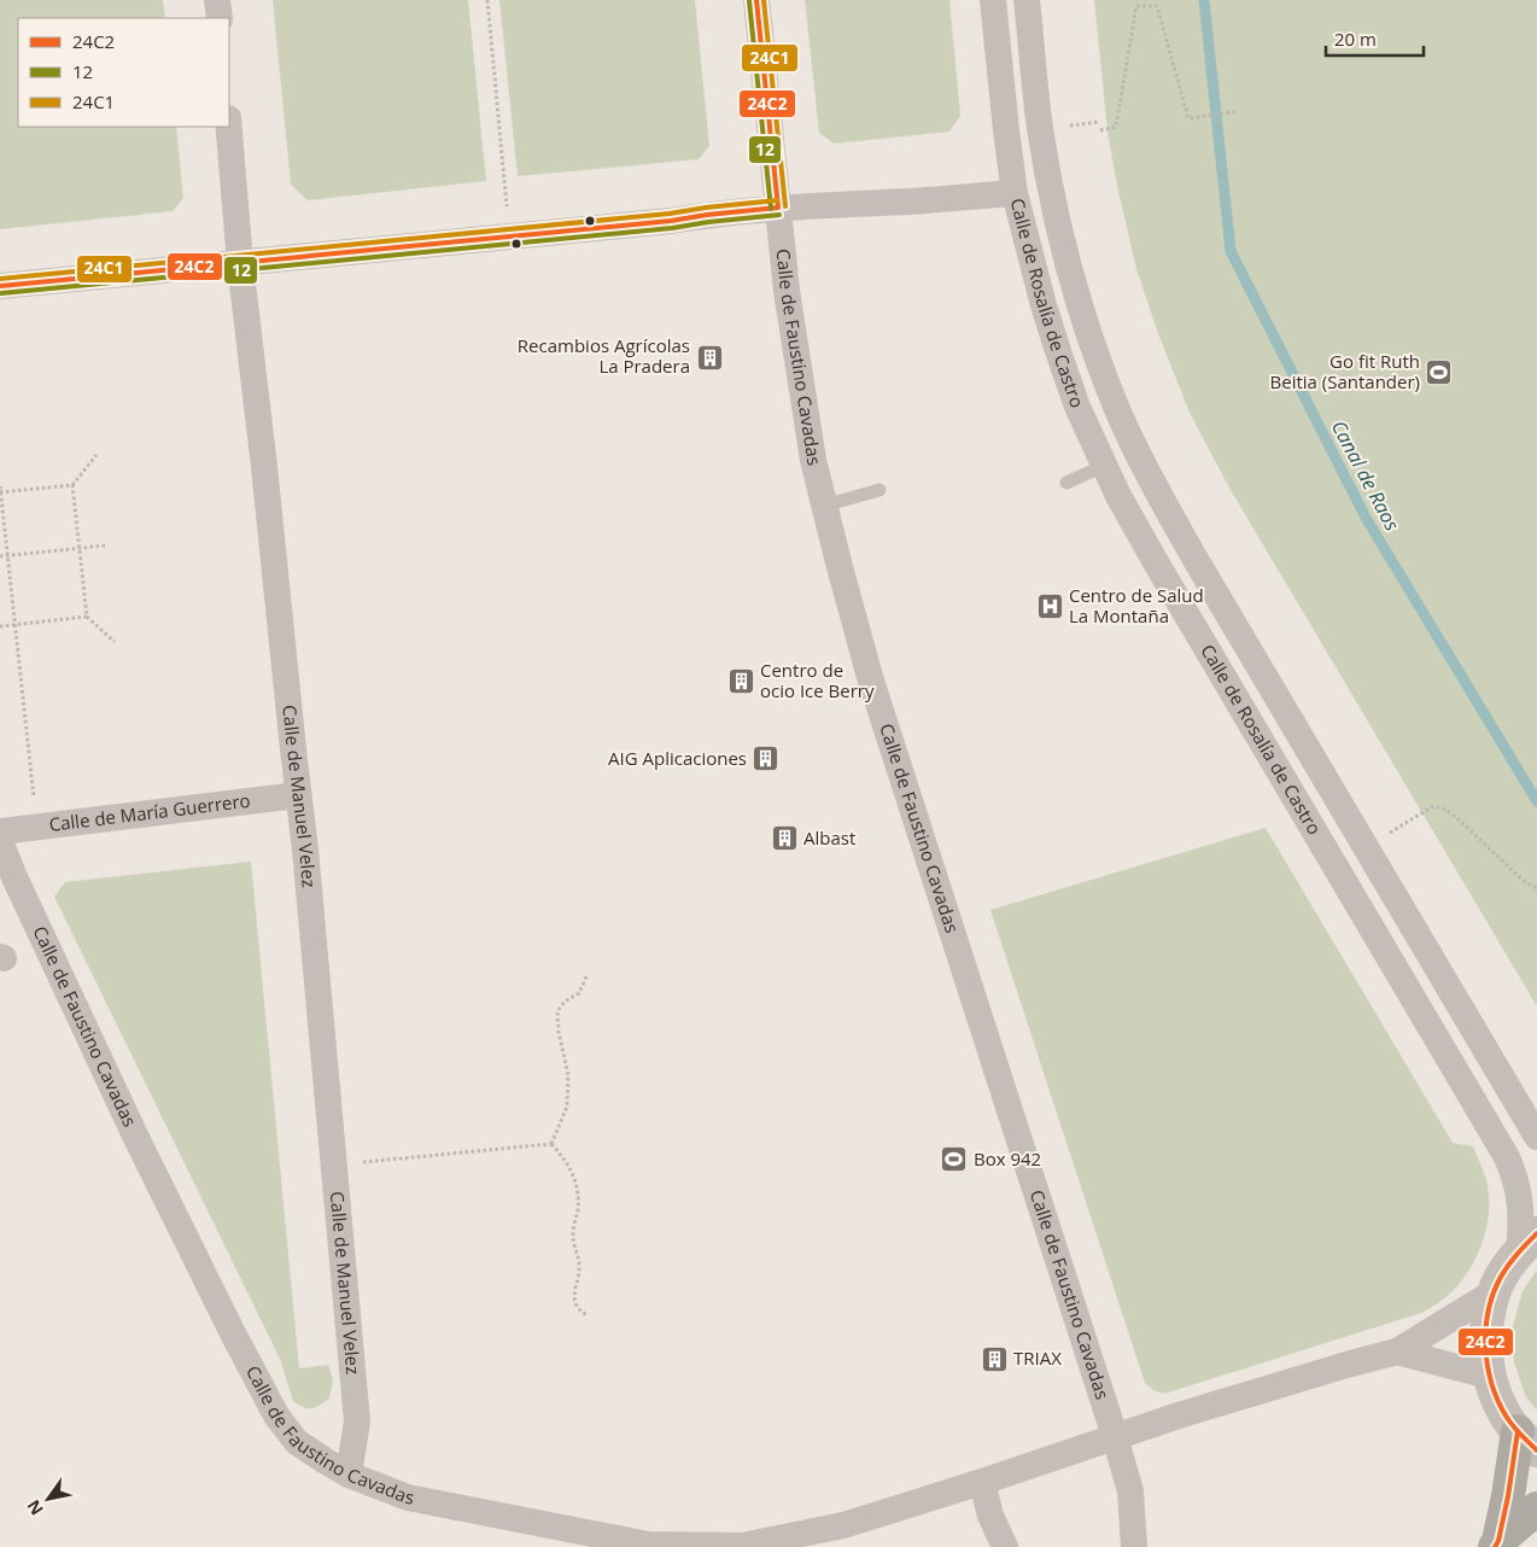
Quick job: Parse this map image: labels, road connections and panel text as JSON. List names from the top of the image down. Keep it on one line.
{"streets":{"street":["Calle de Rosalía de Castro","Calle de Faustino Cavadas","Calle de Manuel Velez","Calle de María Guerrero"]},"crossings":[["Calle de Faustino Cavadas","Calle de Manuel Velez"],["Calle de Manuel Velez","Calle de María Guerrero"]],"water":["Canal de Raos"],"places":{"building":["Recambios Agrícolas La Pradera","Centro de ocio Ice Berry","AIG Aplicaciones","Albast","TRIAX"],"sports":["Go fit Ruth Beitia (Santander)","Box 942"],"hospital":["Centro de Salud La Montaña"]},"lines":["transit line 24C2","transit line 24C1","transit line 12"],"legend":["24C2","12","24C1"],"scale_bar":"20 m","north":"bottom left"}
